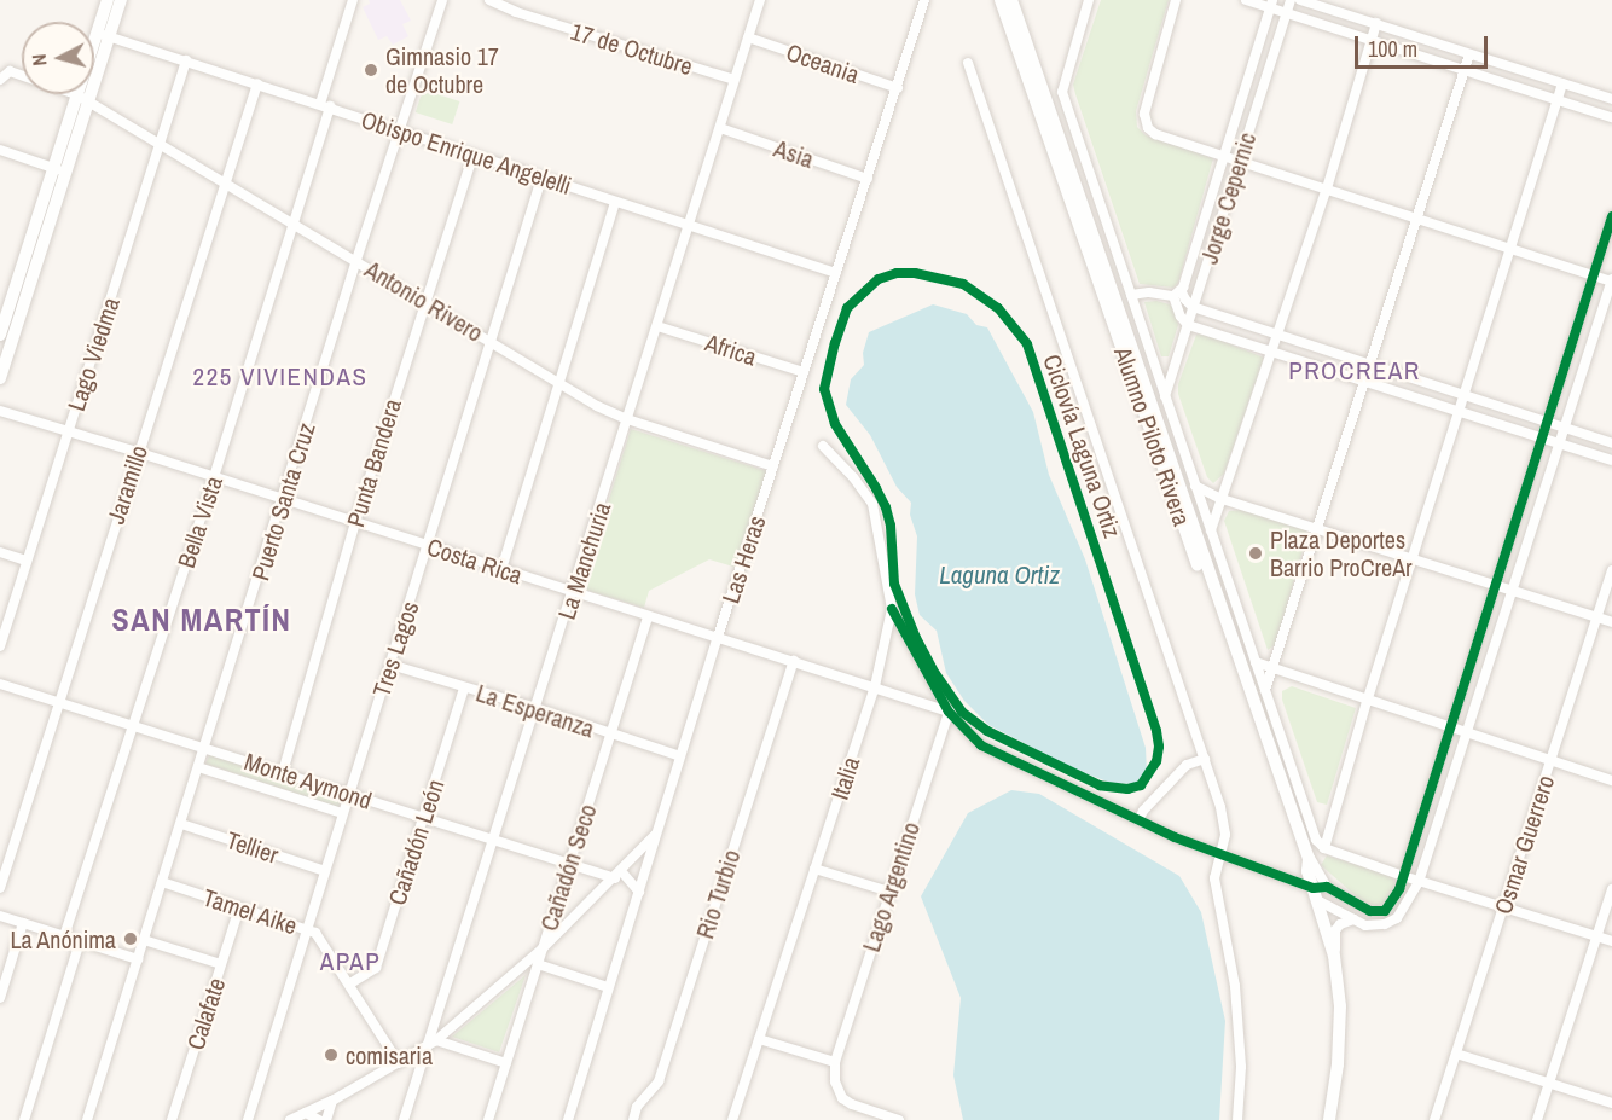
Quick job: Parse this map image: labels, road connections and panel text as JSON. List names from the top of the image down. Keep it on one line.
{"streets":{"main road":["Alumno Piloto Rivera"],"street":["17 de Octubre","Oceania","Obispo Enrique Angelelli","Asia","Jorge Cepernic","Antonio Rivero","Africa","Lago Viedma","Punta Bandera","Jaramillo","Puerto Santa Cruz","Bella Vista","Las Heras","Costa Rica","La Manchuria","Tres Lagos","La Esperanza","Italia","Monte Aymond","Cañadón León","Osmar Guerrero","Tellier","Cañadón Seco","Lago Argentino","Rio Turbio","Tamel Aike","Calafate"],"cycle path":["Ciclovía Laguna Ortiz"]},"crossings":[["17 de Octubre","La Manchuria"],["Oceania","Las Heras"],["Oceania","La Manchuria"],["Obispo Enrique Angelelli","Lago Viedma"],["Obispo Enrique Angelelli","Punta Bandera"],["Obispo Enrique Angelelli","Jaramillo"],["Obispo Enrique Angelelli","Puerto Santa Cruz"],["Obispo Enrique Angelelli","Bella Vista"],["Obispo Enrique Angelelli","Las Heras"],["Obispo Enrique Angelelli","La Manchuria"],["Obispo Enrique Angelelli","Tres Lagos"],["Asia","Las Heras"],["Asia","La Manchuria"],["Antonio Rivero","Lago Viedma"],["Antonio Rivero","Punta Bandera"],["Antonio Rivero","Jaramillo"],["Antonio Rivero","Puerto Santa Cruz"],["Antonio Rivero","Bella Vista"],["Antonio Rivero","Las Heras"],["Antonio Rivero","La Manchuria"],["Antonio Rivero","Tres Lagos"],["Africa","Las Heras"],["Africa","La Manchuria"],["Lago Viedma","Costa Rica"],["Punta Bandera","Costa Rica"],["Punta Bandera","Monte Aymond"],["Jaramillo","Costa Rica"],["Jaramillo","Monte Aymond"],["Puerto Santa Cruz","Costa Rica"],["Puerto Santa Cruz","Monte Aymond"],["Puerto Santa Cruz","Tellier"],["Puerto Santa Cruz","Tamel Aike"],["Bella Vista","Costa Rica"],["Bella Vista","Monte Aymond"],["Las Heras","Costa Rica"],["Las Heras","La Esperanza"],["Costa Rica","La Manchuria"],["Costa Rica","Tres Lagos"],["Costa Rica","Italia"],["Costa Rica","Cañadón Seco"],["Costa Rica","Lago Argentino"],["Costa Rica","Rio Turbio"],["La Manchuria","La Esperanza"],["La Manchuria","Monte Aymond"],["Tres Lagos","La Esperanza"],["Tres Lagos","Monte Aymond"],["Tres Lagos","Tellier"],["Tres Lagos","Tamel Aike"],["La Esperanza","Cañadón León"],["La Esperanza","Cañadón Seco"],["Monte Aymond","Cañadón León"],["Monte Aymond","Cañadón Seco"],["Cañadón León","Tamel Aike"],["Tamel Aike","Calafate"]],"districts":["PROCREAR","225 VIVIENDAS","SAN MARTÍN","APAP"],"water":["Laguna Ortiz"],"places":["Gimnasio 17 de Octubre","Plaza Deportes Barrio ProCreAr","La Anónima","comisaria"],"scale_bar":"100 m","north":"left"}
